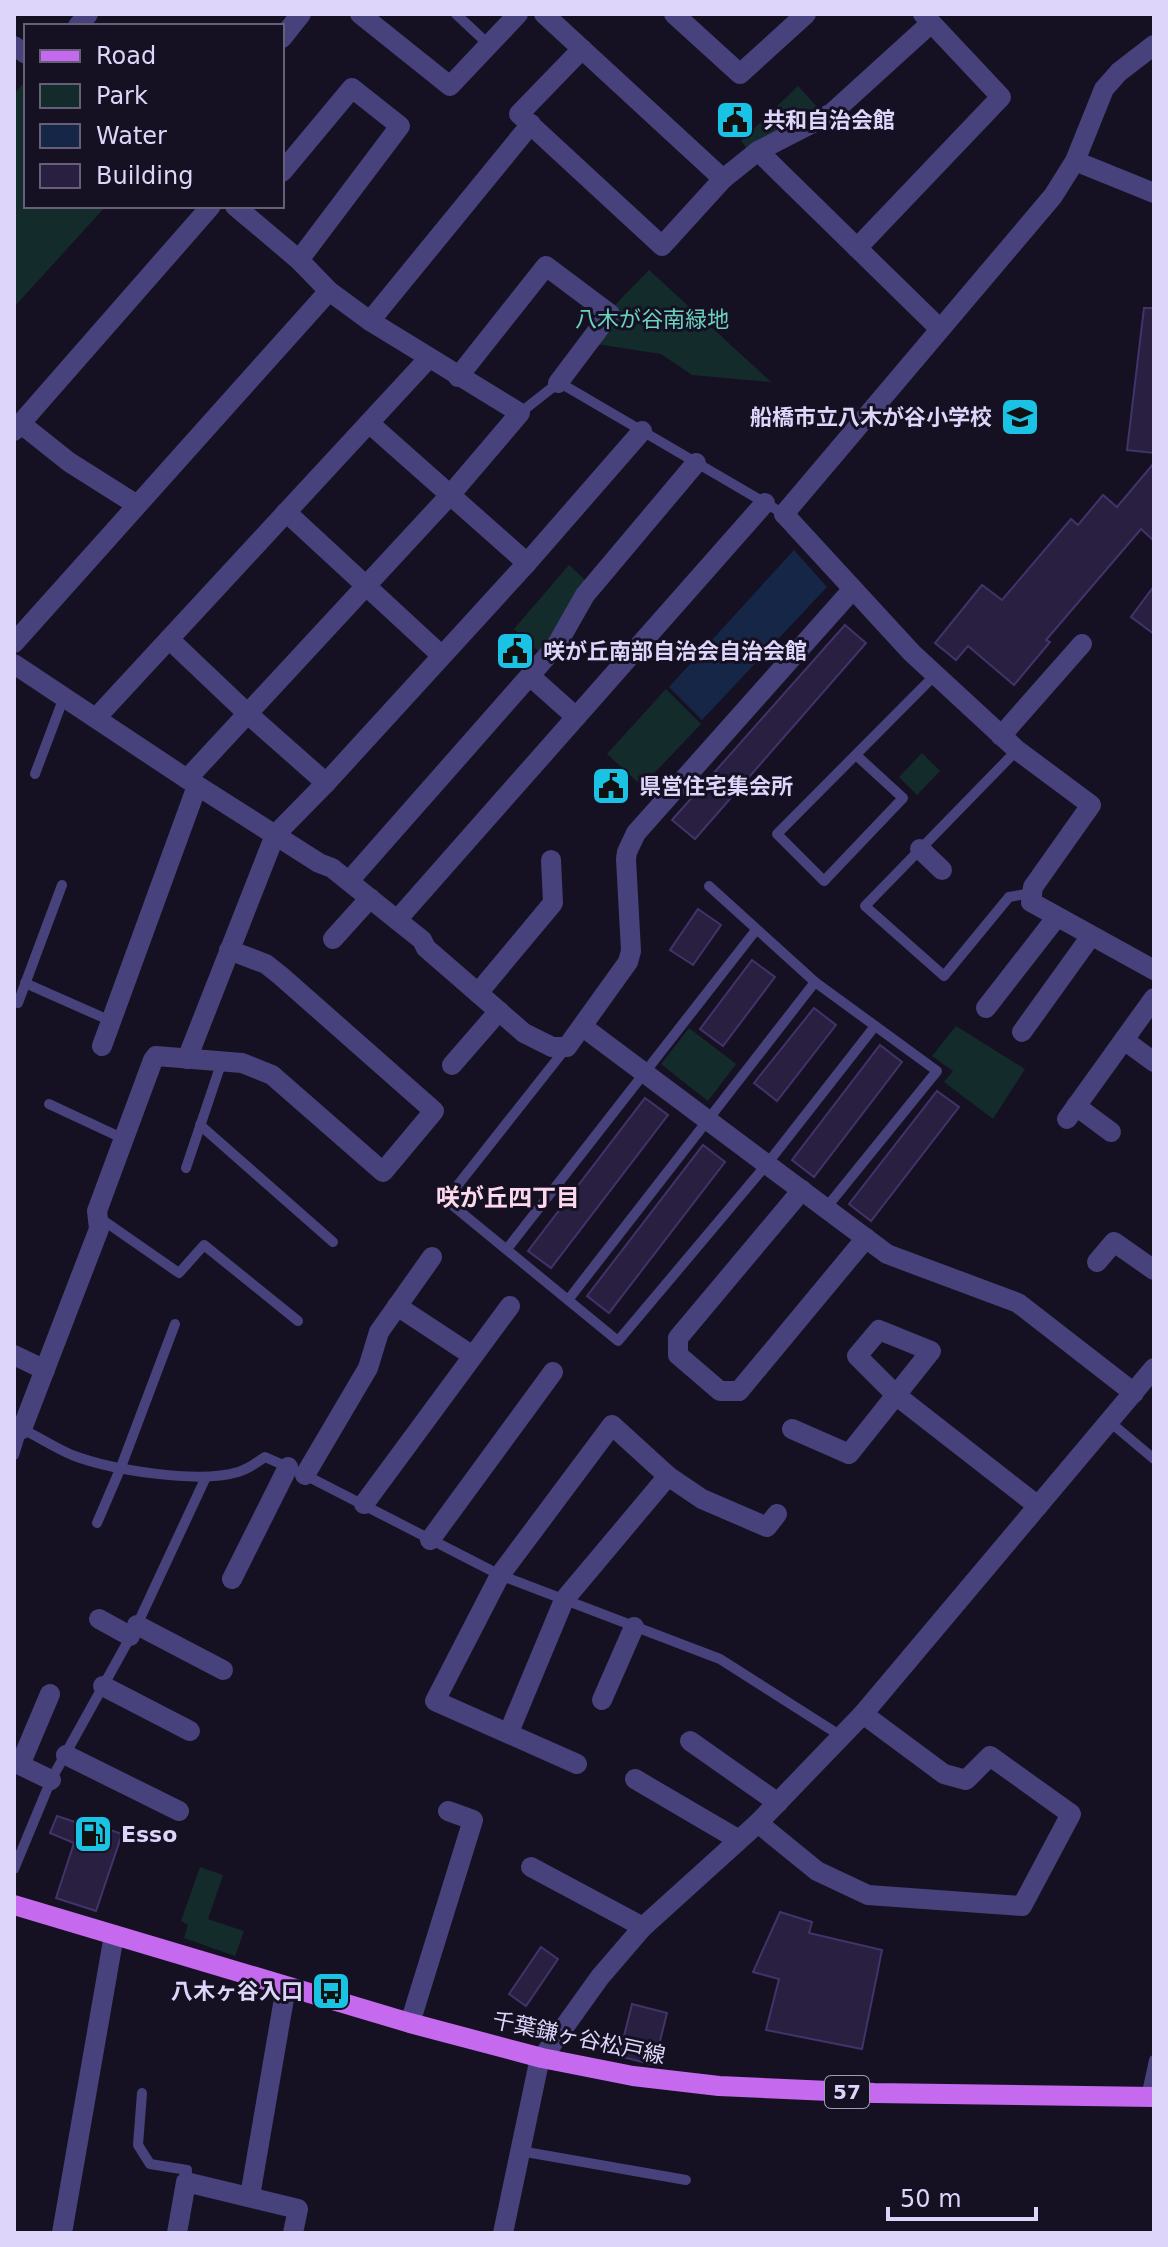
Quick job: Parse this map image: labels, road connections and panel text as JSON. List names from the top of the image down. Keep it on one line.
{"streets":{"main road":["千葉鎌ヶ谷松戸線","57"]},"districts":["咲が丘四丁目"],"parks":["八木が谷南緑地"],"places":{"public building":["共和自治会館","咲が丘南部自治会自治会館","県営住宅集会所"],"school or university":["船橋市立八木が谷小学校"],"fuel station":["Esso"],"bus stop":["八木ヶ谷入口"]},"legend":["Road","Park","Water","Building"],"scale_bar":"50 m"}
